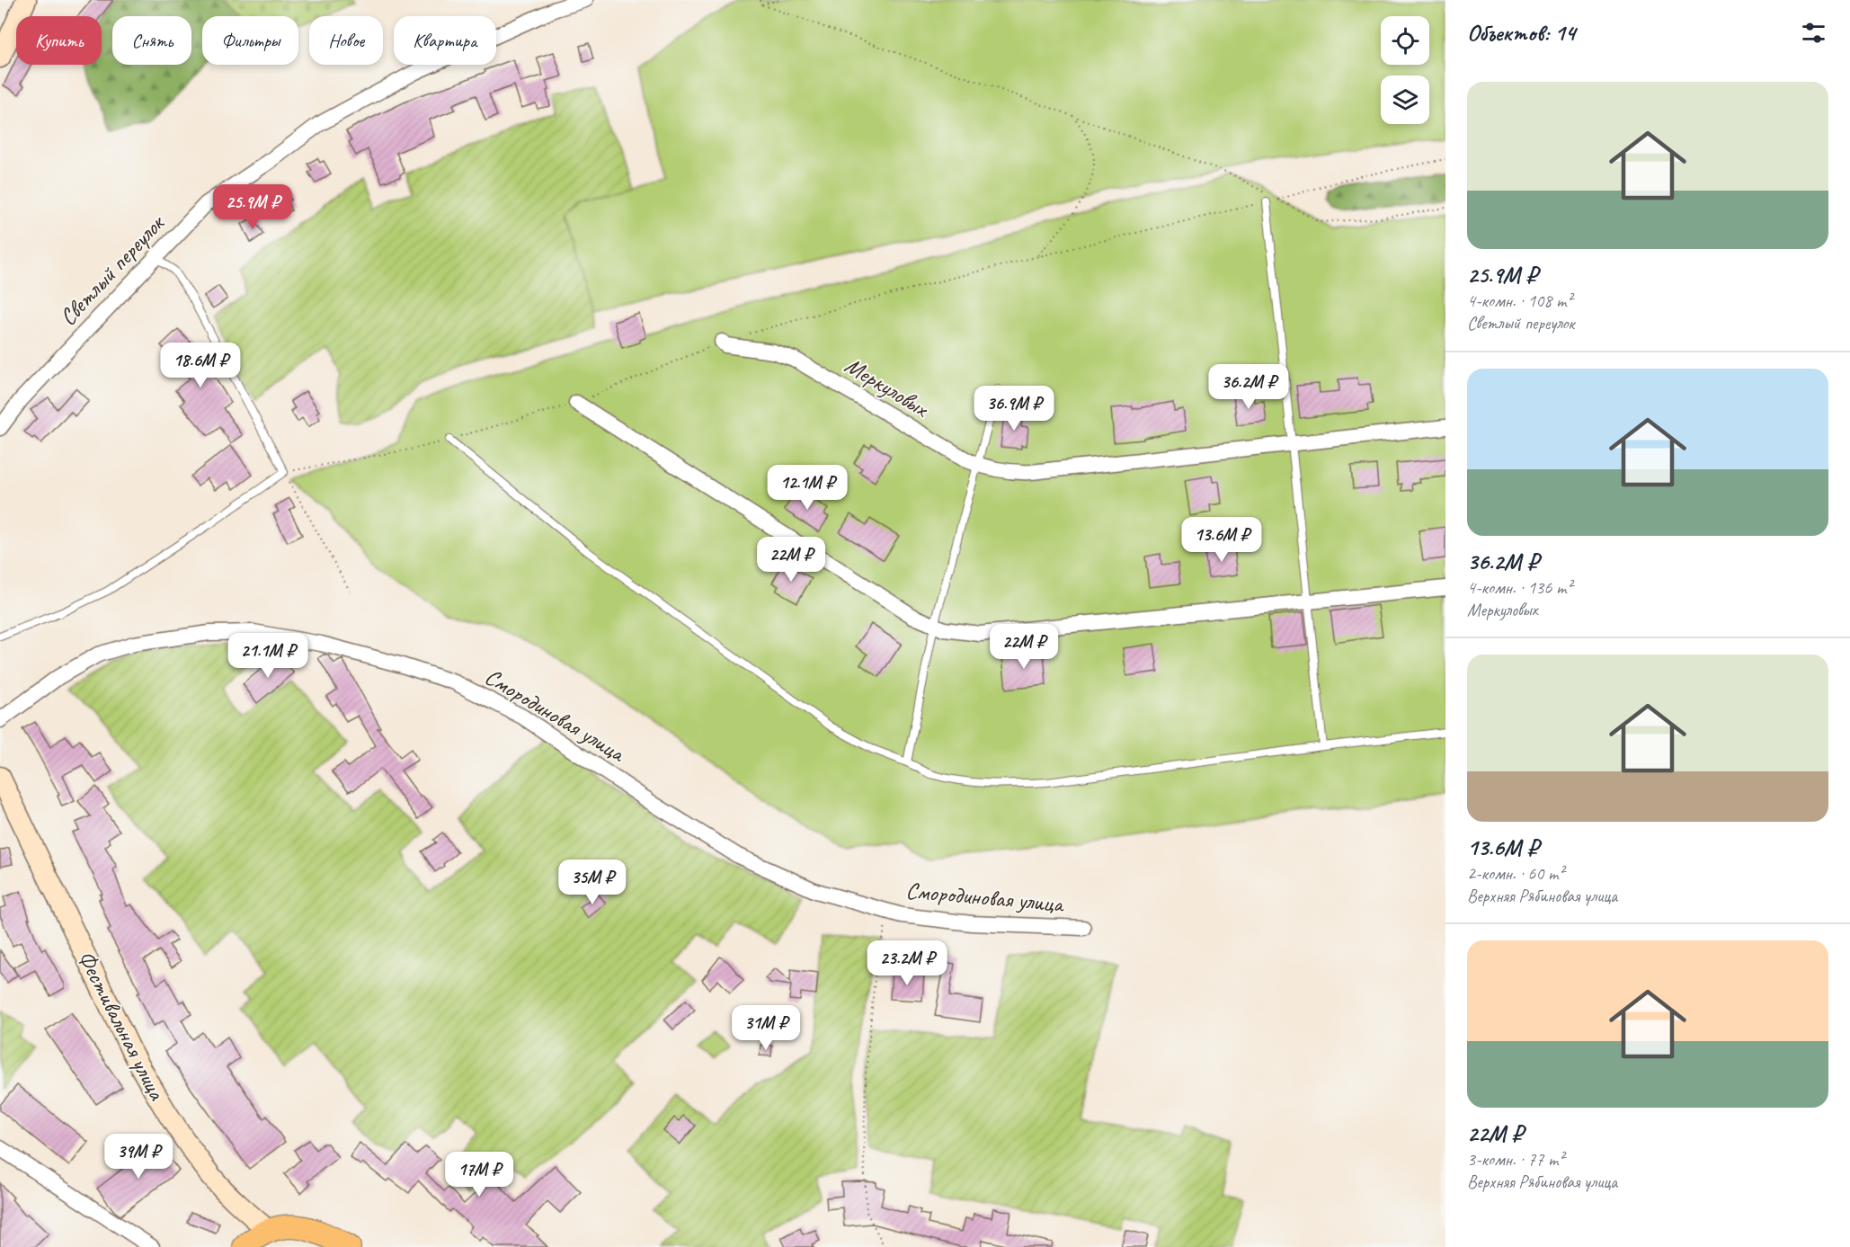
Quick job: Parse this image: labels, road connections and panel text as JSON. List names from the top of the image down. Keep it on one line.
{"streets":{"street":["Светлый переулок","Меркуловых","Смородиновая улица","Фестивальная улица"]},"page":{"heading":"Объектов: 14","chip":["Купить","Снять","Фильтры","Новое","Квартира"],"list":[{"name":"25.9M ₽","note":"4-комн. · 108 m² · Светлый переулок"},{"name":"36.2M ₽","note":"4-комн. · 136 m² · Меркуловых"},{"name":"13.6M ₽","note":"2-комн. · 60 m² · Верхняя Рябиновая улица"},{"name":"22M ₽","note":"3-комн. · 77 m² · Верхняя Рябиновая улица"}],"price":["25.9M ₽","18.6M ₽","36.2M ₽","36.9M ₽","12.1M ₽","13.6M ₽","22M ₽","22M ₽","21.1M ₽","35M ₽","23.2M ₽","31M ₽","39M ₽","17M ₽"]}}
